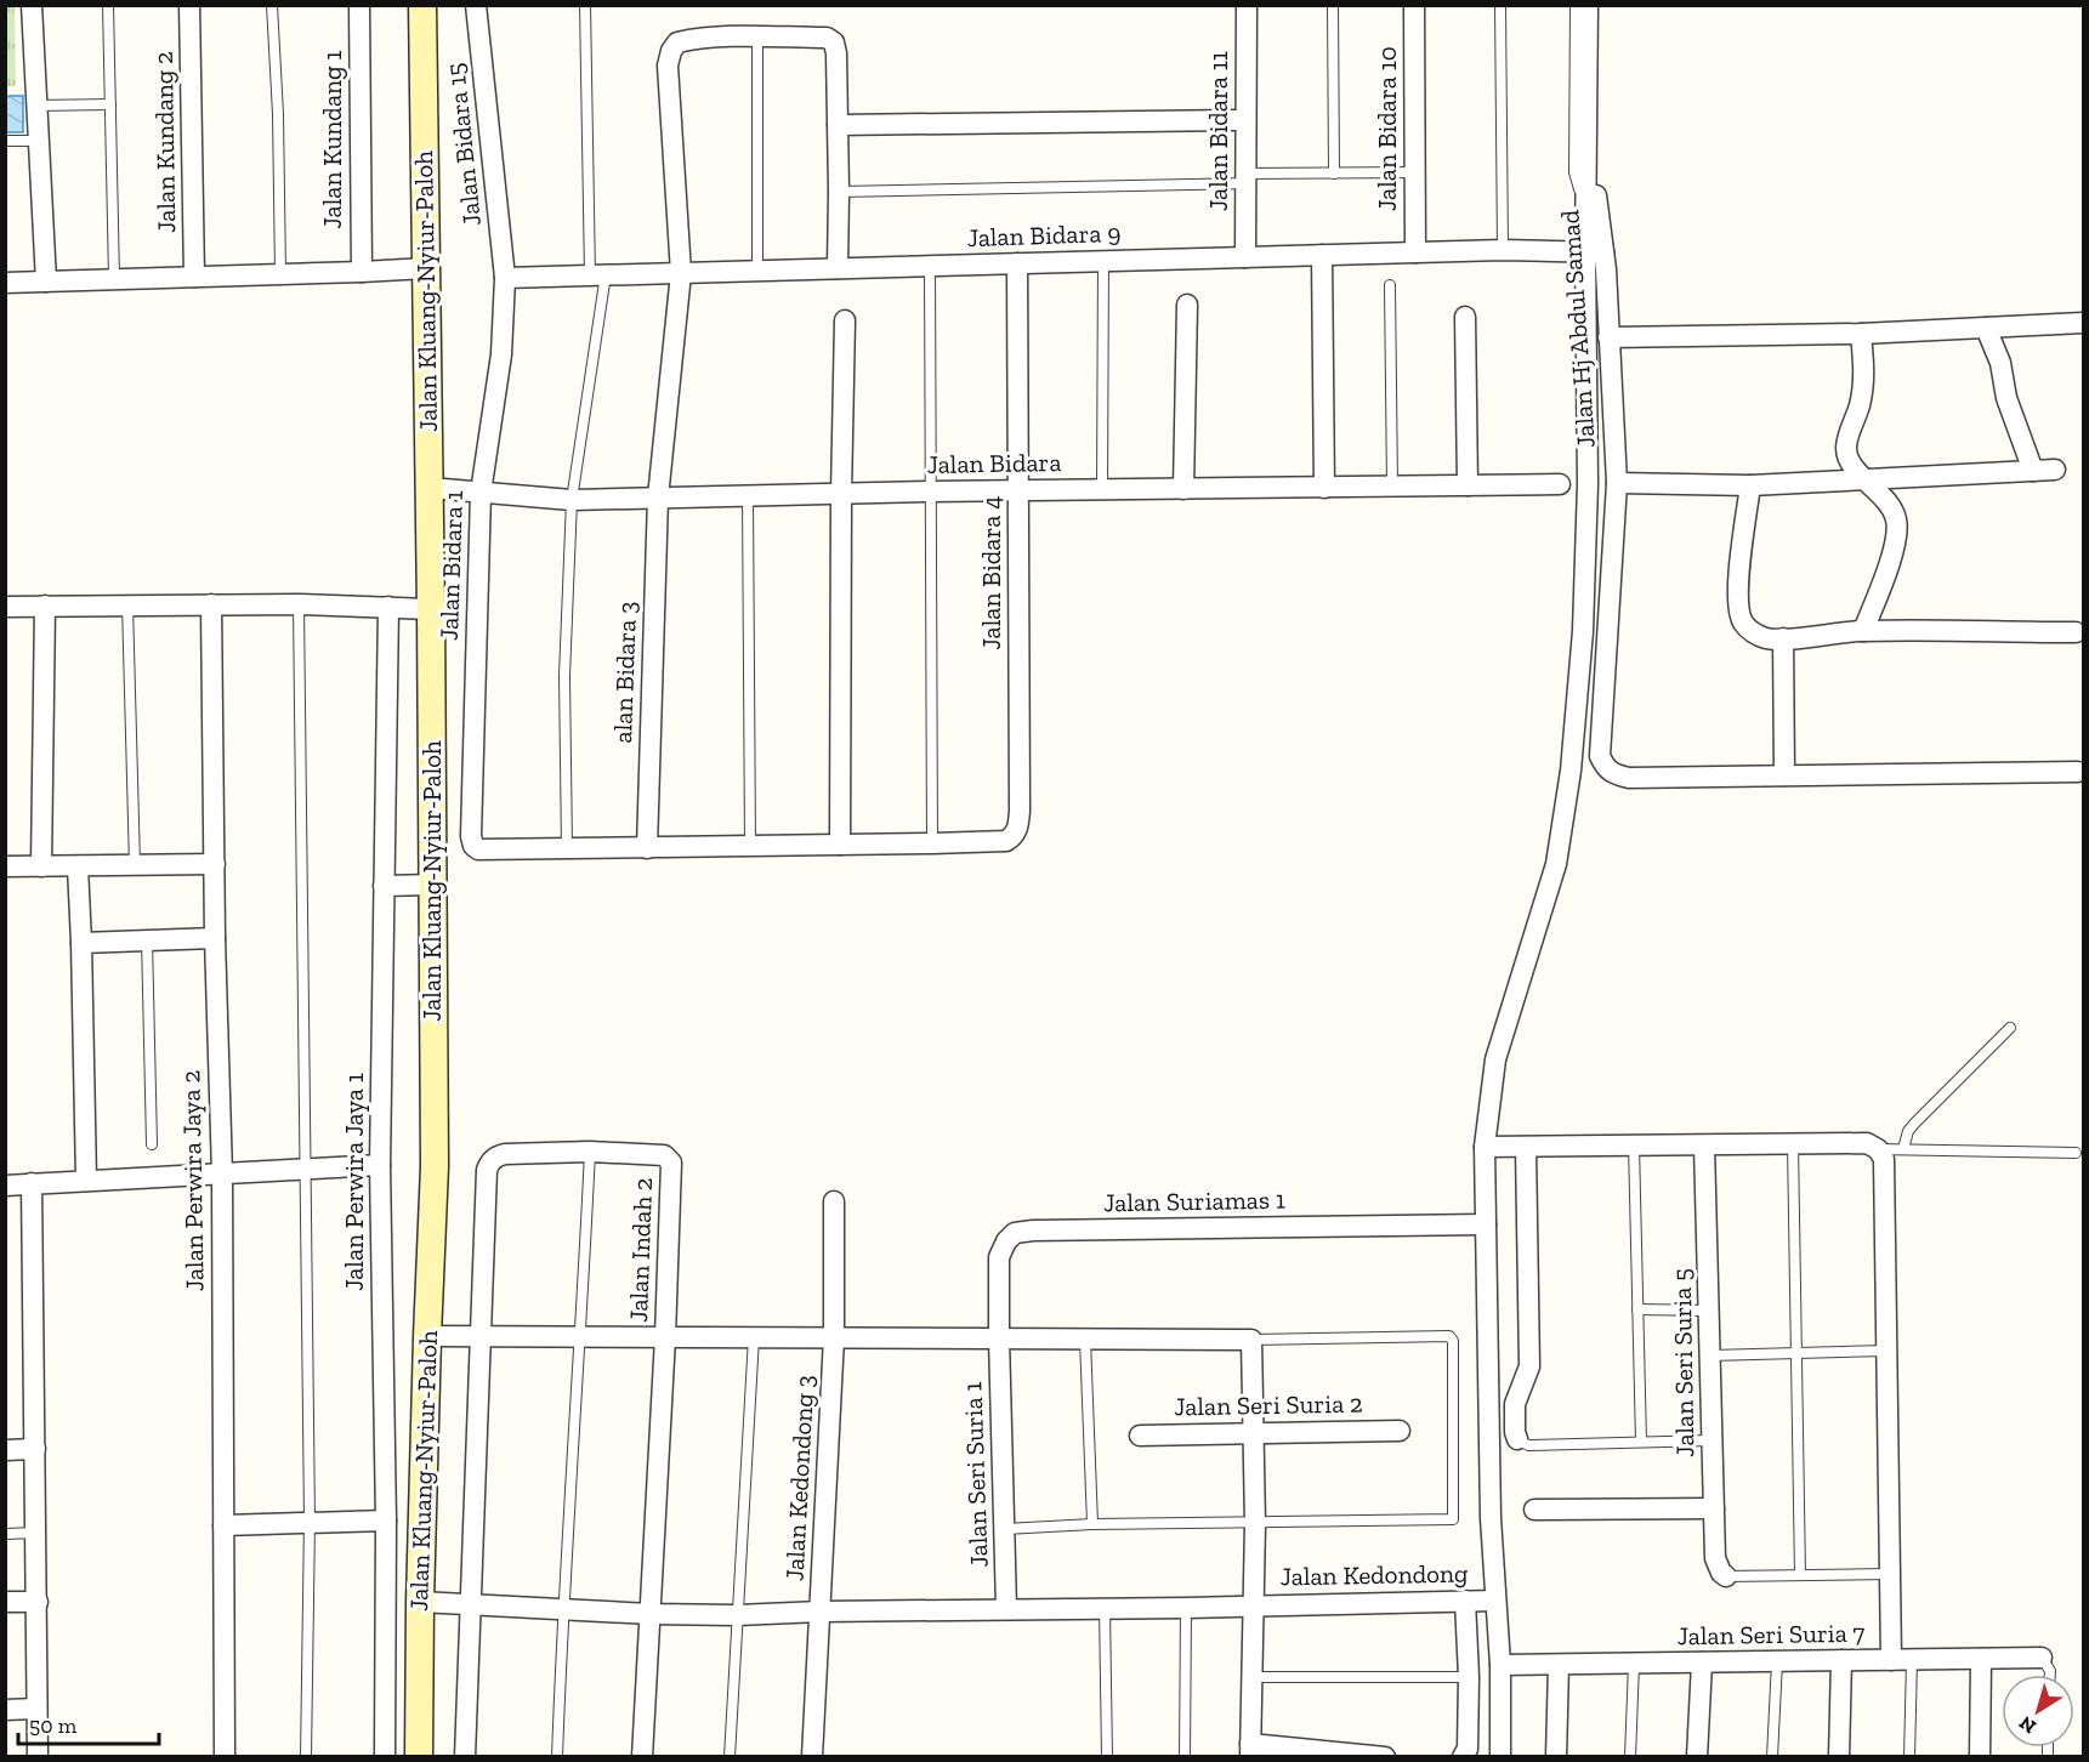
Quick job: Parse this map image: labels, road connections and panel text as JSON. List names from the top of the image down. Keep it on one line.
{"streets":{"street":["Jalan Bidara 10","Jalan Bidara 11","Jalan Kundang 1","Jalan Kundang 2","Jalan Bidara 15","Jalan Bidara 9","Jalan Kluang-Nyiur-Paloh","Jalan Hj Abdul Samad","Jalan Bidara","Jalan Bidara 1","Jalan Bidara 4","alan Bidara 3","Jalan Perwira Jaya 2","Jalan Perwira Jaya 1","Jalan Suriamas 1","Jalan Indah 2","Jalan Seri Suria 5","Jalan Seri Suria 2","Jalan Seri Suria 1","Jalan Kedondong 3","Jalan Kedondong","Jalan Seri Suria 7"]},"crossings":[["Jalan Bidara 10","Jalan Bidara 9"],["Jalan Bidara 11","Jalan Bidara 9"],["Jalan Bidara 15","Jalan Bidara 9"],["Jalan Bidara 15","Jalan Bidara 1"],["Jalan Bidara 9","Jalan Hj Abdul Samad"],["Jalan Bidara 9","Jalan Bidara 1"],["Jalan Bidara 9","Jalan Bidara 4"],["Jalan Bidara 9","alan Bidara 3"],["Jalan Kluang-Nyiur-Paloh","Jalan Bidara"],["Jalan Kluang-Nyiur-Paloh","Jalan Kedondong"],["Jalan Bidara","Jalan Bidara 1"],["Jalan Bidara","Jalan Bidara 4"],["Jalan Bidara","alan Bidara 3"],["Jalan Suriamas 1","Jalan Seri Suria 1"],["Jalan Seri Suria 1","Jalan Kedondong"],["Jalan Kedondong 3","Jalan Kedondong"]],"scale_bar":"50 m","north":"bottom left"}
